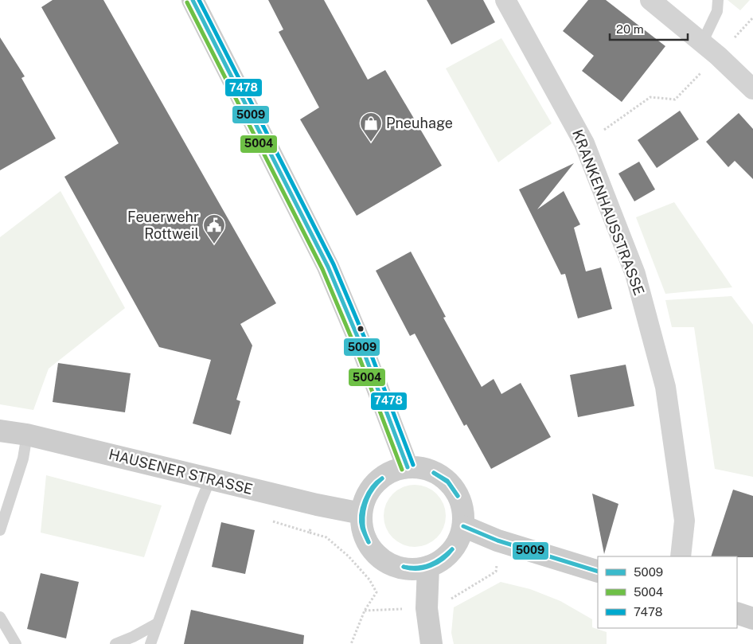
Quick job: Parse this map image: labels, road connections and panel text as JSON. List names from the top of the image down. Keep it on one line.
{"streets":{"main road":["HAUSENER STRASSE"],"street":["KRANKENHAUSSTRASSE"]},"places":{"shop":["Pneuhage"],"public building":["Feuerwehr Rottweil"]},"lines":["transit line 5009","transit line 7478","transit line 5004"],"legend":["5009","5004","7478"],"scale_bar":"20 m"}
